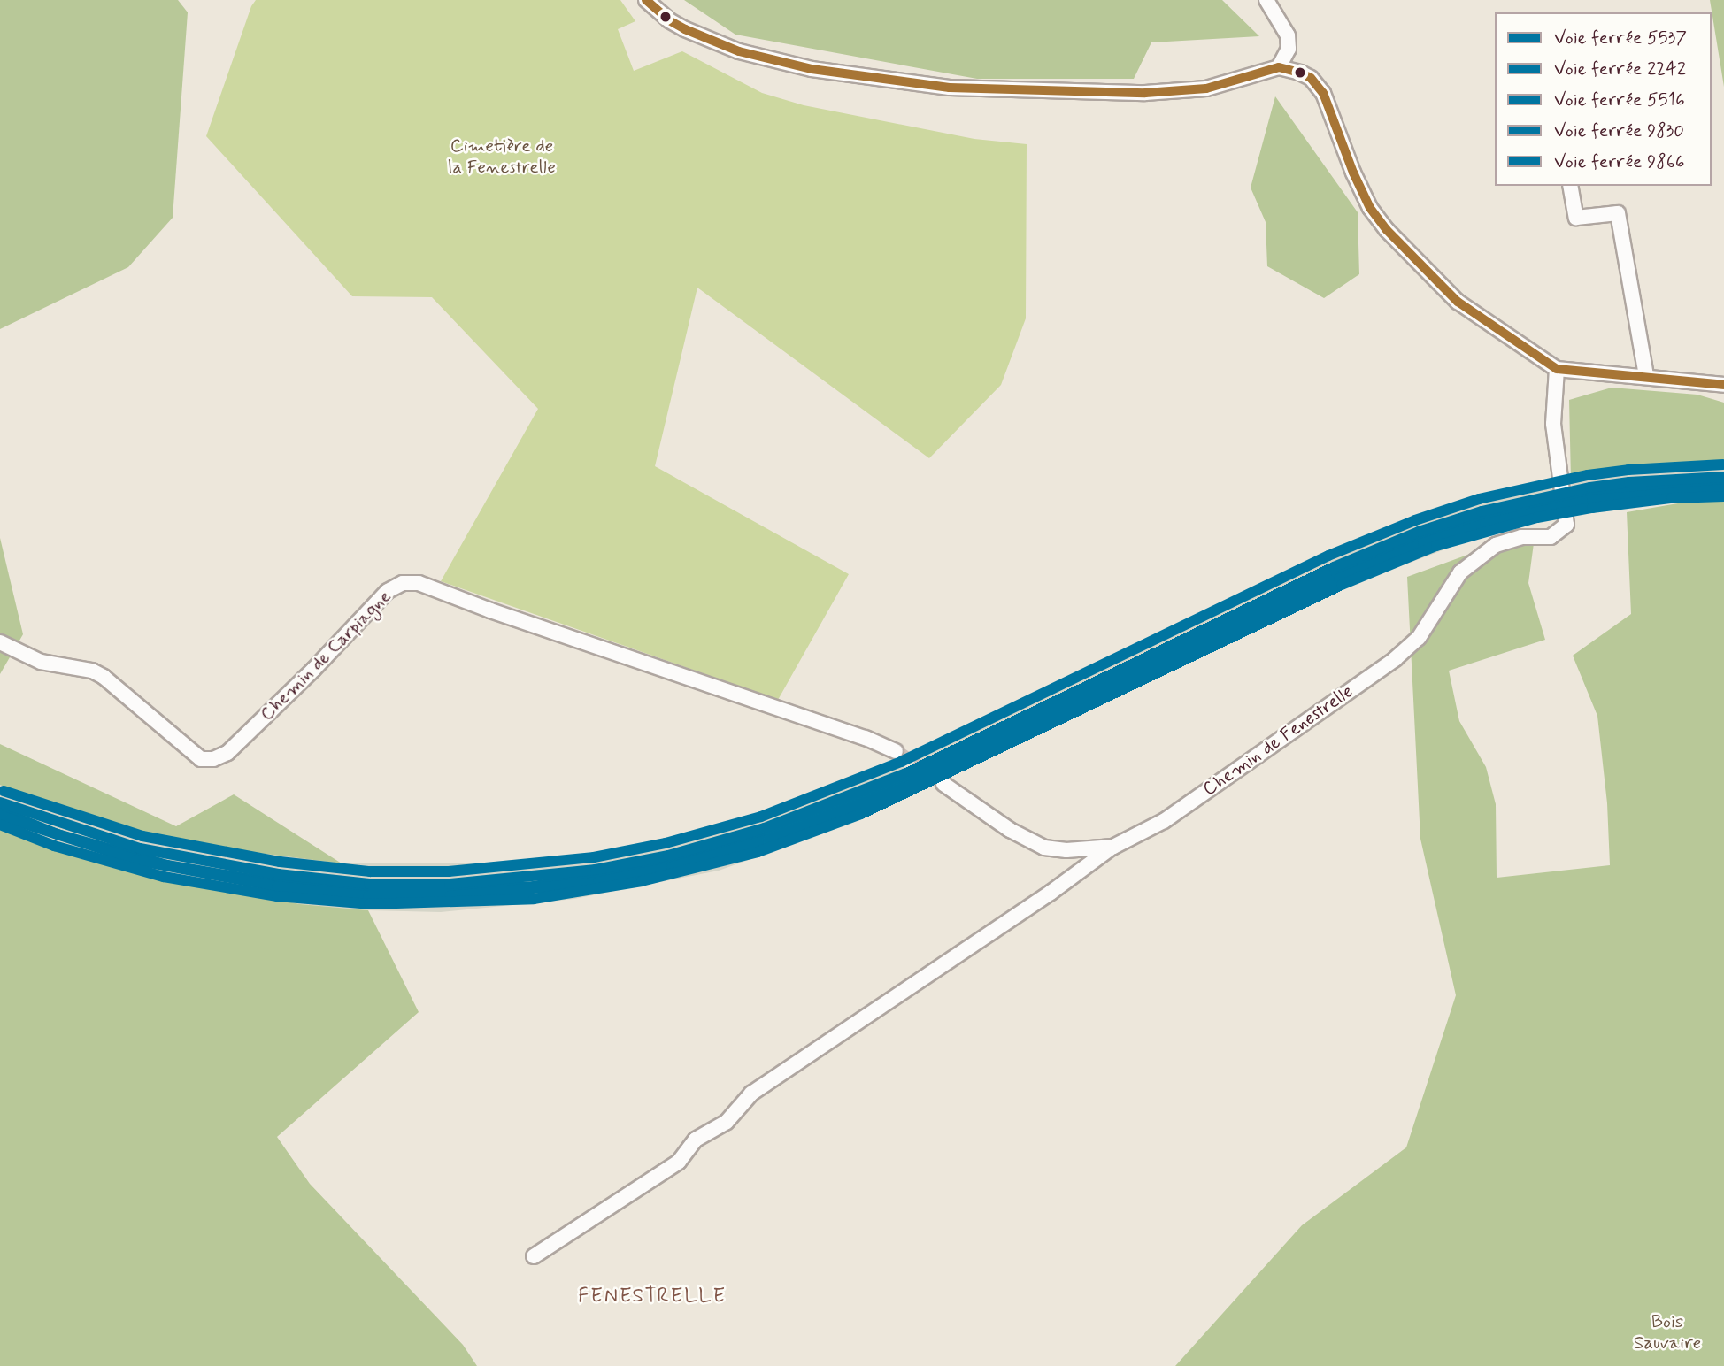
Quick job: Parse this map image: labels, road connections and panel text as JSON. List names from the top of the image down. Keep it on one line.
{"streets":{"street":["Chemin de Carpiagne","Chemin de Fenestrelle"]},"districts":["FENESTRELLE"],"parks":["Cimetière de la Fenestrelle","Bois Sauvaire"],"lines":["rail line 9866","rail line 2242","rail line 5537","rail line 5516","rail line 9830"],"legend":["Voie ferrée 5537","Voie ferrée 2242","Voie ferrée 5516","Voie ferrée 9830","Voie ferrée 9866"]}
